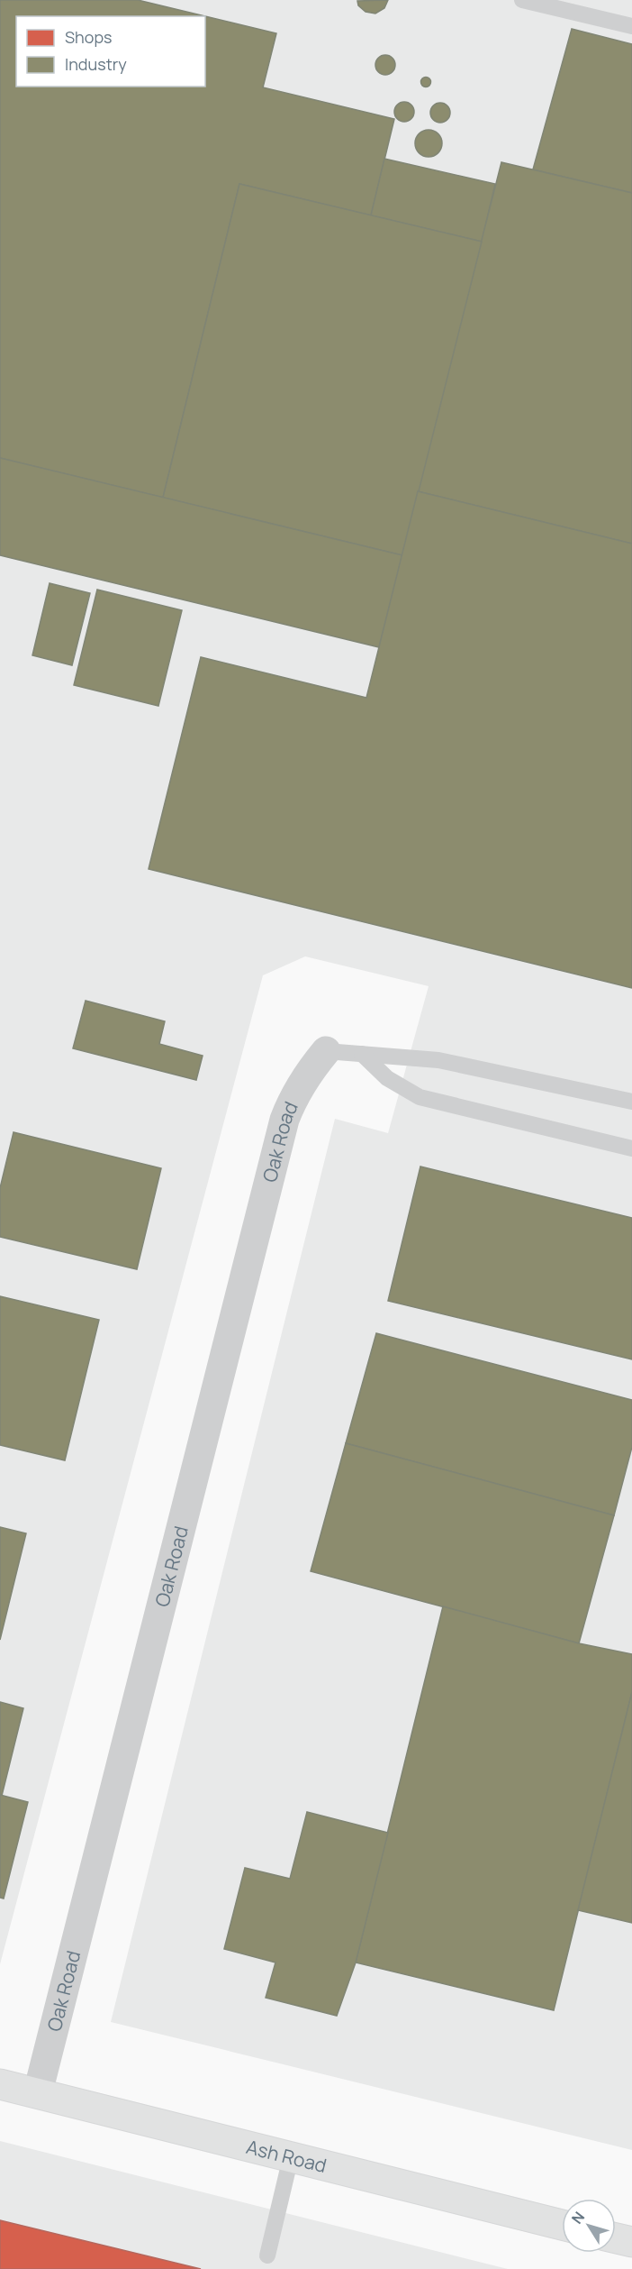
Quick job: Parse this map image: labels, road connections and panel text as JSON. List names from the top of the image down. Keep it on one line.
{"streets":{"main road":["Ash Road"],"street":["Oak Road"]},"crossings":[["Oak Road","Ash Road"]],"legend":["Shops","Industry"],"north":"top left"}
